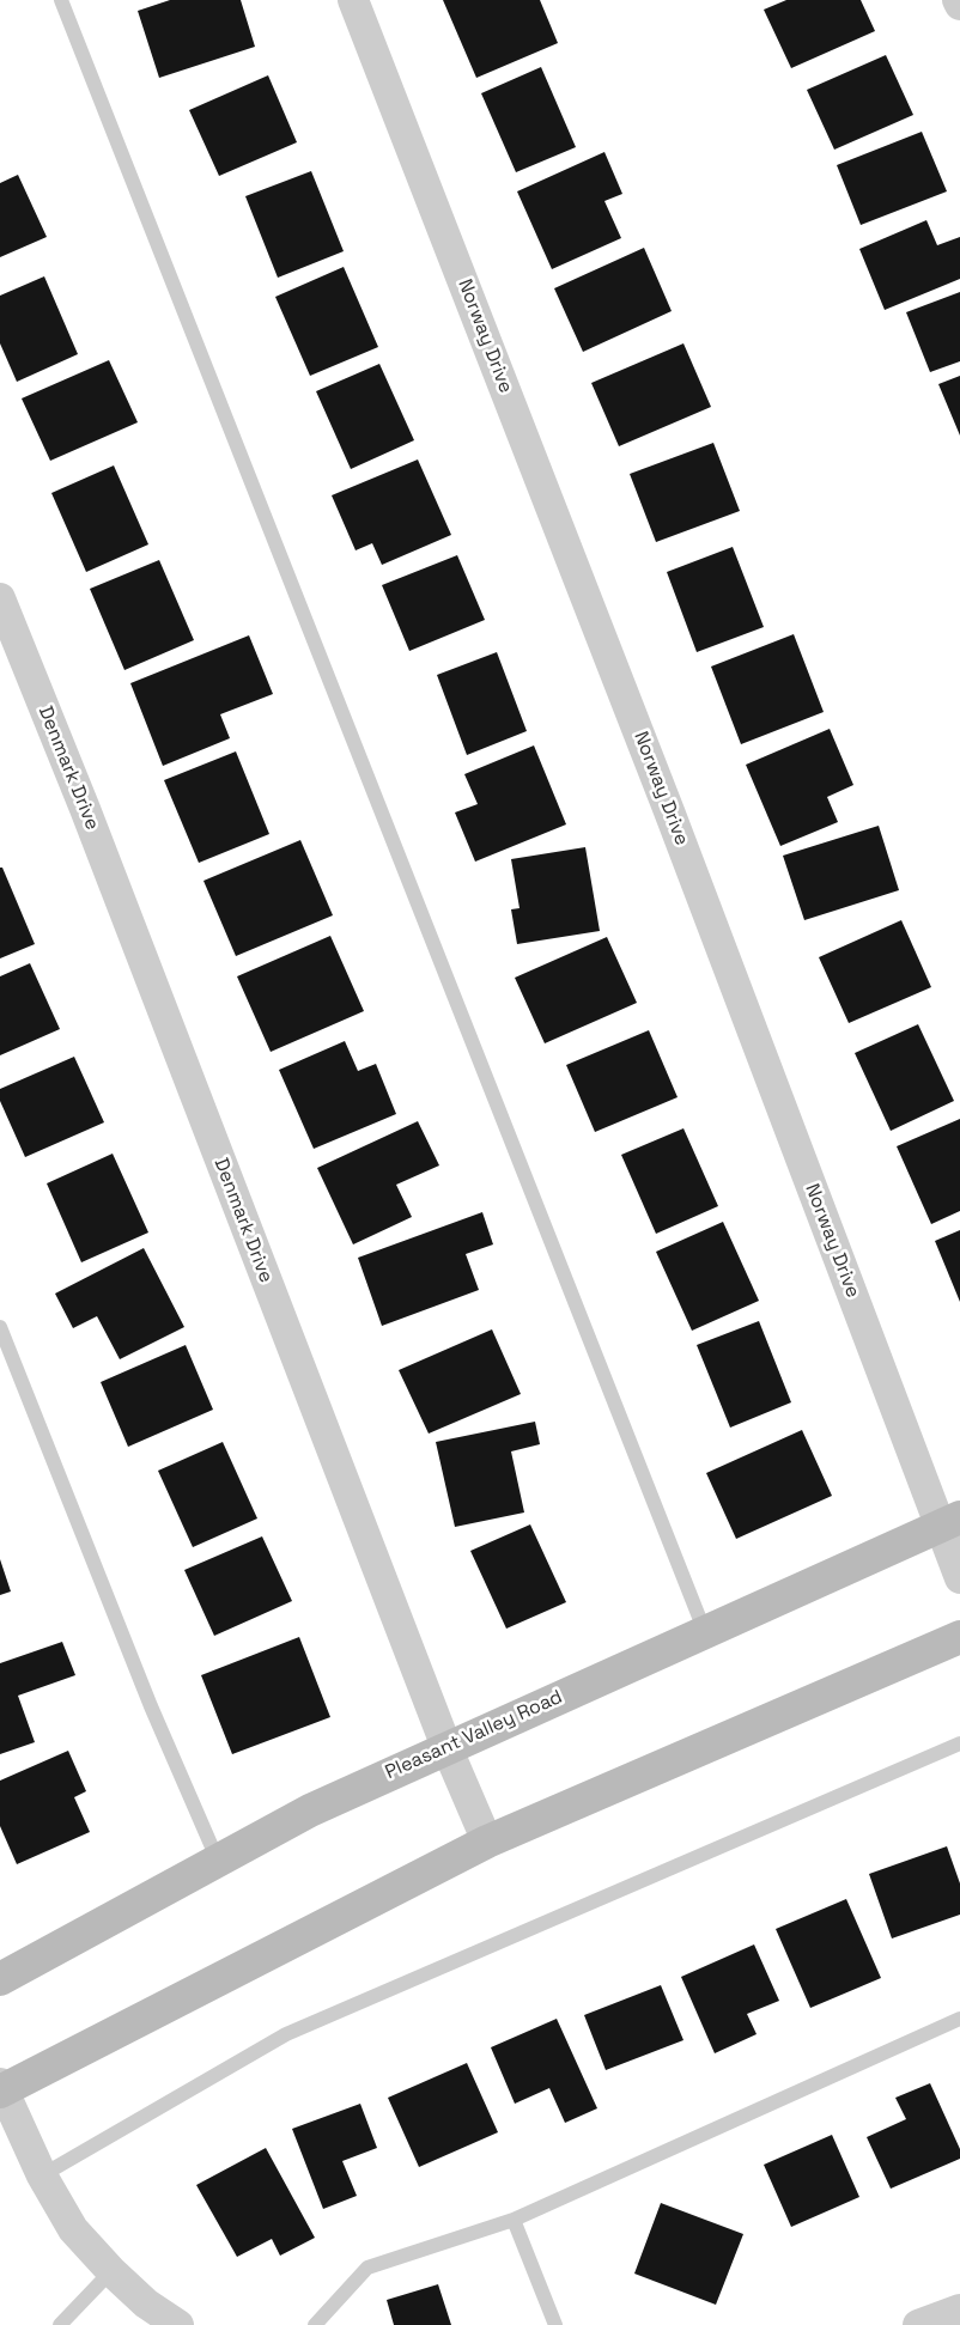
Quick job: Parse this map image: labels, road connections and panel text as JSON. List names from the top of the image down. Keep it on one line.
{"streets":{"main road":["Pleasant Valley Road"],"street":["Norway Drive","Denmark Drive"]},"crossings":[["Norway Drive","Pleasant Valley Road"],["Denmark Drive","Pleasant Valley Road"]]}
